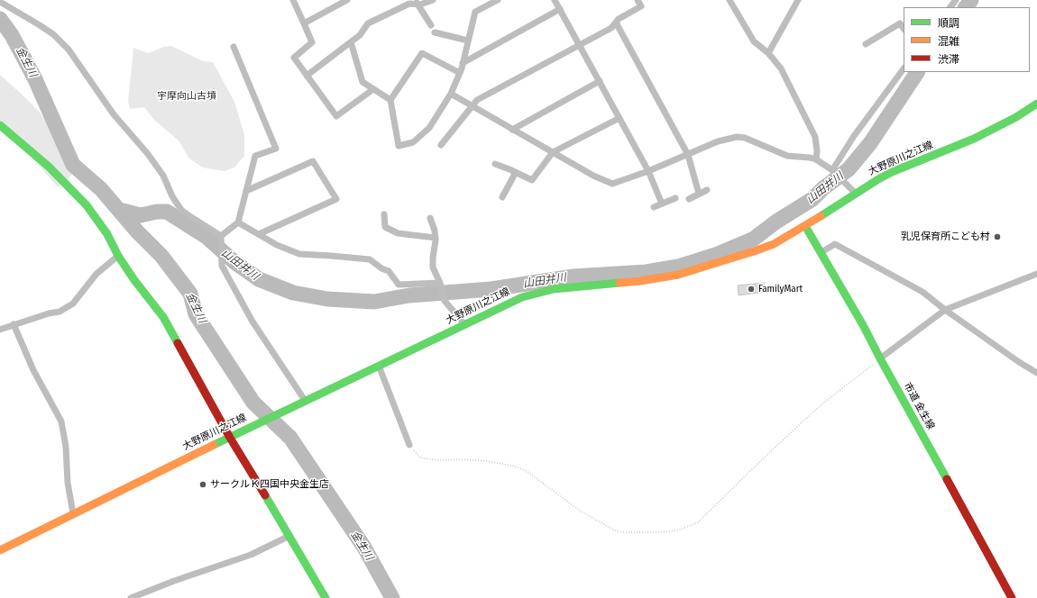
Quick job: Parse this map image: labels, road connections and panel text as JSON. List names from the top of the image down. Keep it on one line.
{"streets":{"main road":["大野原川之江線","市道 金生線"]},"crossings":[["大野原川之江線","市道 金生線"]],"water":["金生川","山田井川"],"parks":["宇摩向山古墳"],"places":["乳児保育所こども村","FamilyMart","サークルＫ四国中央金生店"],"legend":["順調","混雑","渋滞"]}
